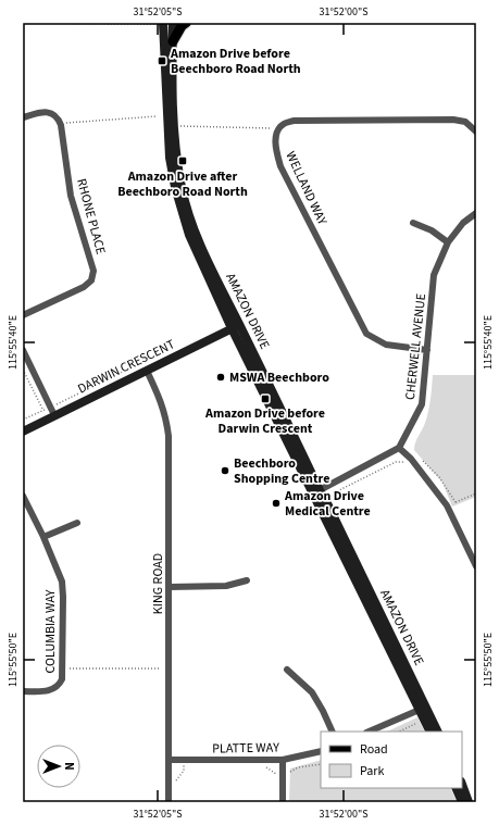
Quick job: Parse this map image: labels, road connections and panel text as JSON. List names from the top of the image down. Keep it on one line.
{"streets":{"street":["WELLAND WAY","RHONE PLACE","AMAZON DRIVE","CHERWELL AVENUE","DARWIN CRESCENT","KING ROAD","COLUMBIA WAY","PLATTE WAY"]},"crossings":[["WELLAND WAY","CHERWELL AVENUE"],["AMAZON DRIVE","DARWIN CRESCENT"],["DARWIN CRESCENT","KING ROAD"],["KING ROAD","PLATTE WAY"]],"places":{"transit":["Amazon Drive before Beechboro Road North","Amazon Drive after Beechboro Road North","Amazon Drive before Darwin Crescent"],"other":["MSWA Beechboro","Beechboro Shopping Centre","Amazon Drive Medical Centre"]},"legend":["Road","Park"],"north":"right","coordinates":["31°52'05\"S","31°52'00\"S","115°55'40\"E","115°55'50\"E"]}
